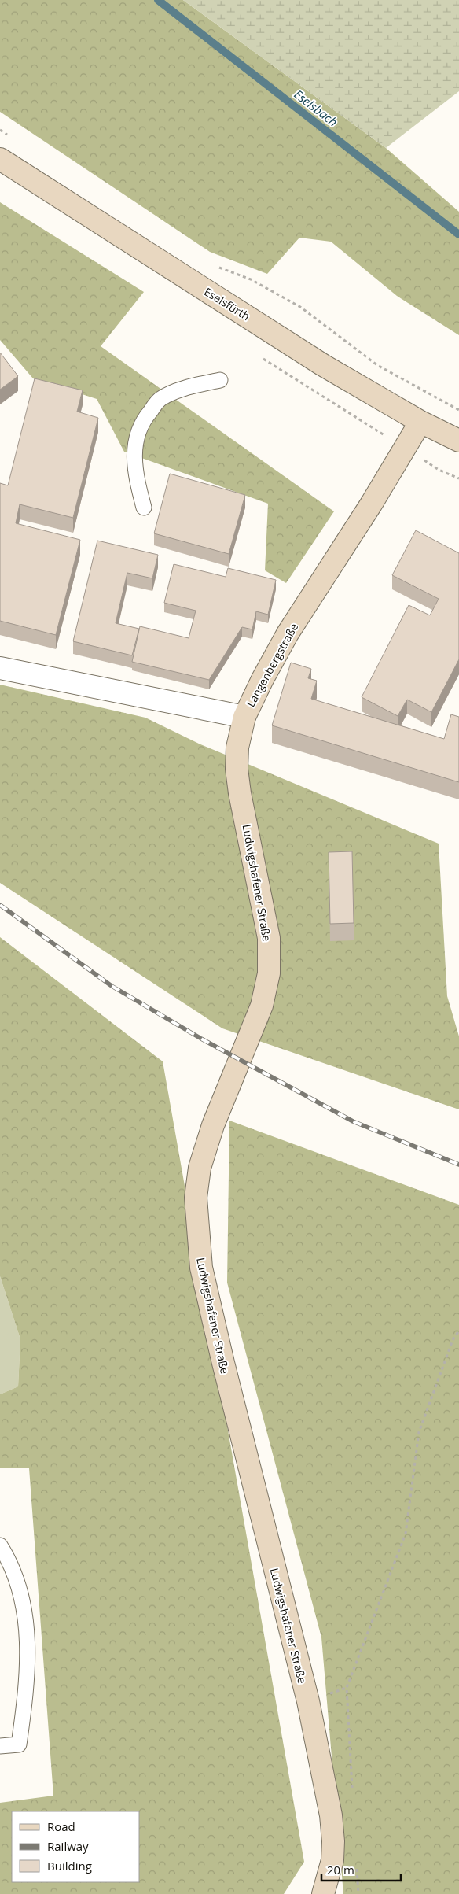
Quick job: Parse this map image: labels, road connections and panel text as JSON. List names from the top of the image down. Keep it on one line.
{"streets":{"street":["Eselsfürth","Langenbergstraße","Ludwigshafener Straße"]},"crossings":[["Eselsfürth","Langenbergstraße"],["Langenbergstraße","Ludwigshafener Straße"]],"water":["Eselsbach"],"legend":["Road","Railway","Building"],"scale_bar":"20 m"}
